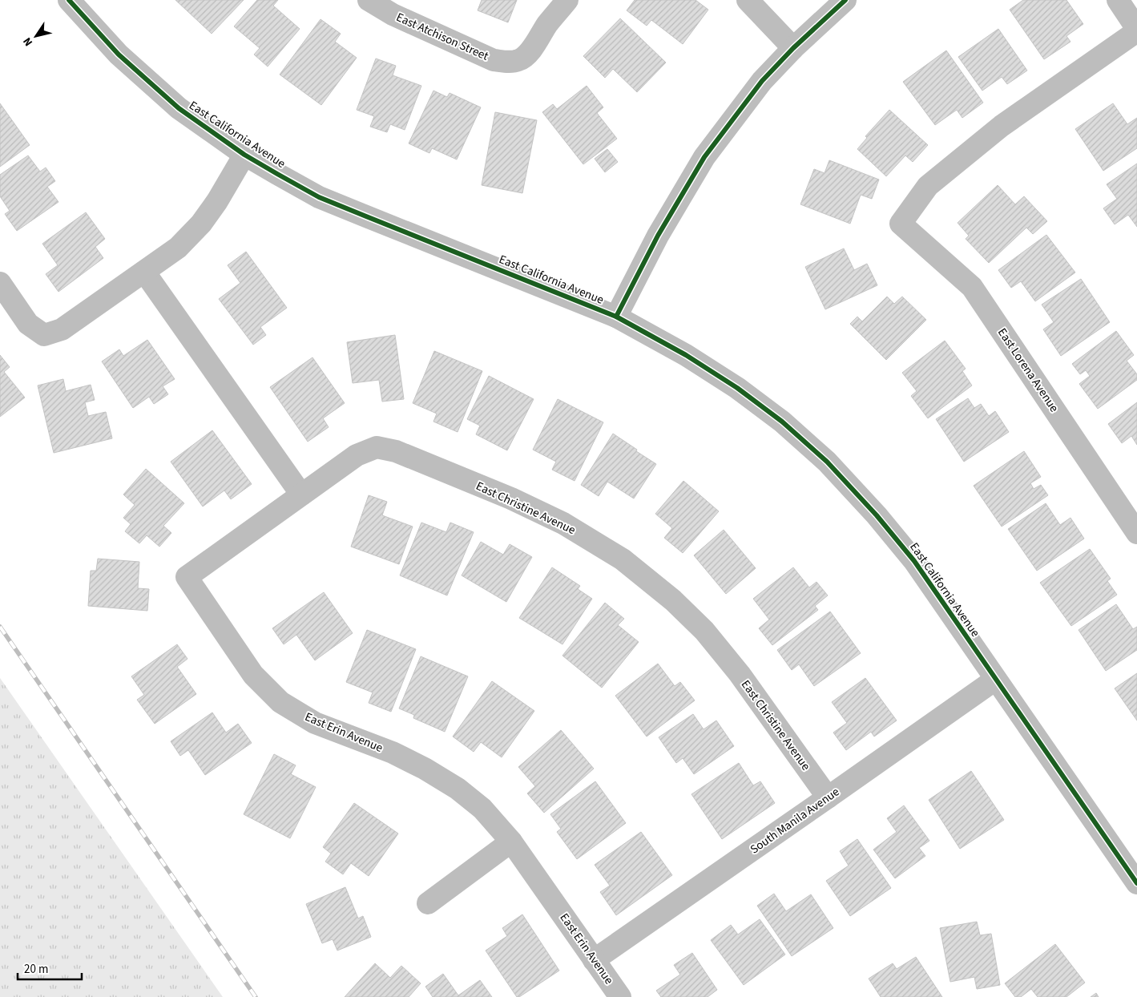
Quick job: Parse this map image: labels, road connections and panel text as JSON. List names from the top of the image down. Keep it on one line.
{"streets":{"street":["East Atchison Street","East California Avenue","East Lorena Avenue","East Christine Avenue","East Erin Avenue","South Manila Avenue"]},"crossings":[["East California Avenue","South Manila Avenue"],["East Christine Avenue","East Erin Avenue"],["East Christine Avenue","South Manila Avenue"],["East Erin Avenue","South Manila Avenue"]],"scale_bar":"20 m","north":"bottom left"}
